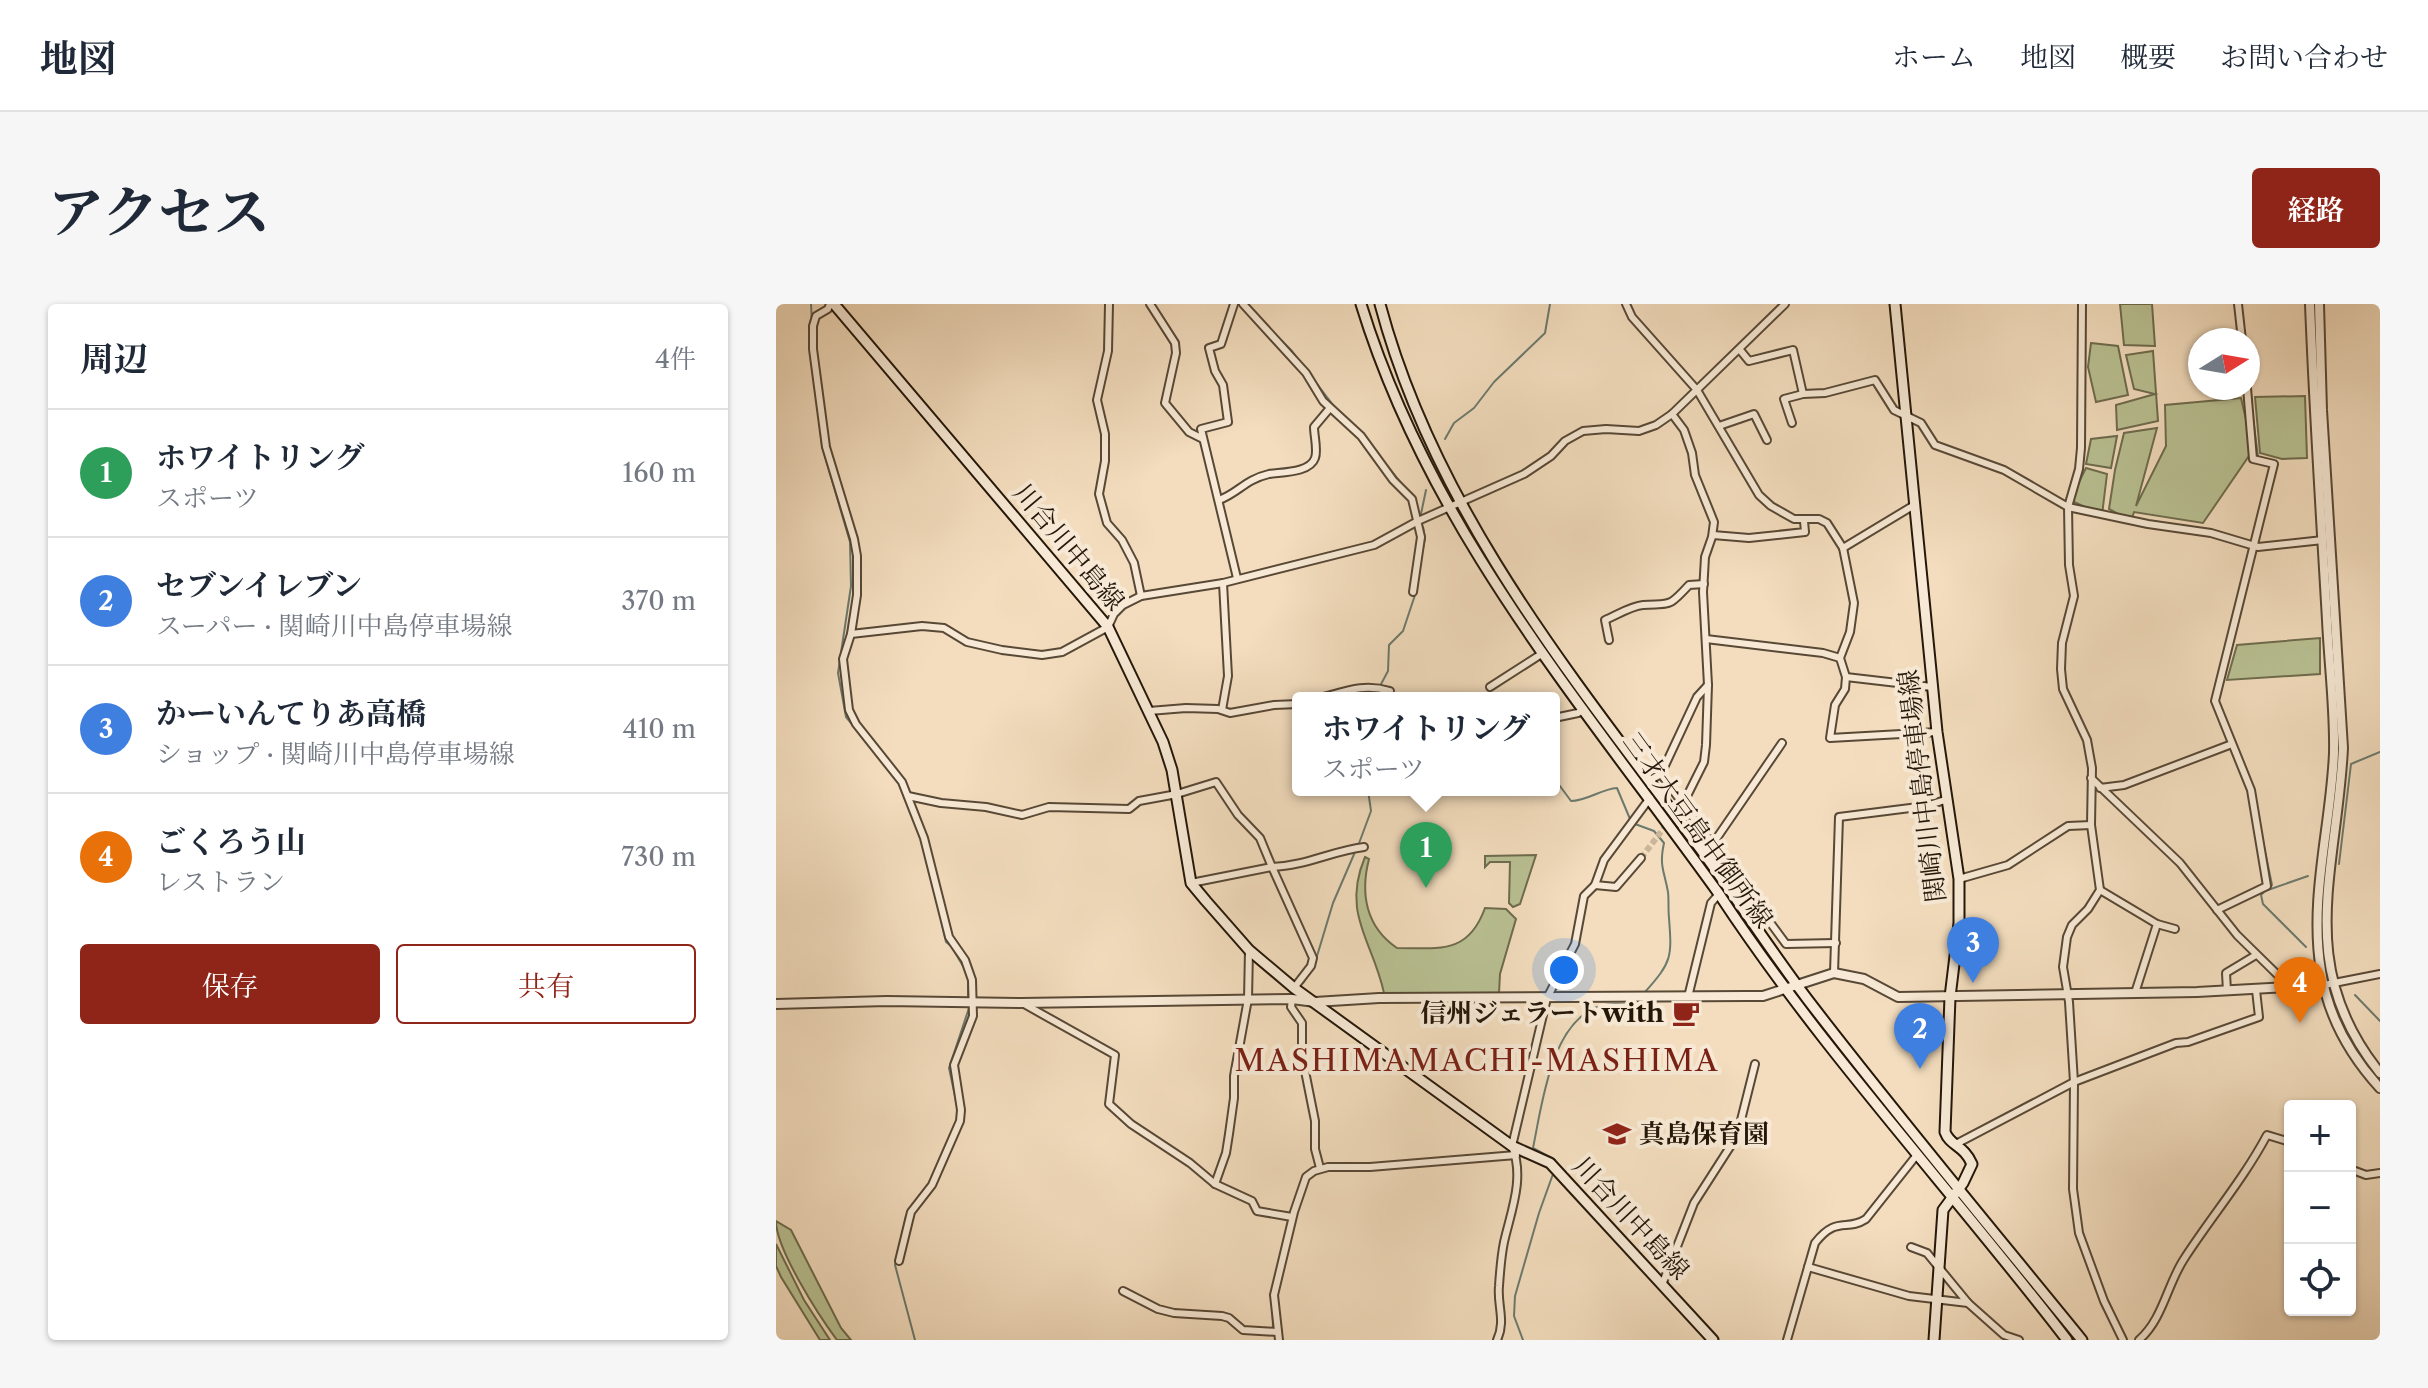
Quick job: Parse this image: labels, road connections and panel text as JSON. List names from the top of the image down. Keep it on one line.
{"streets":{"main road":["川合川中島線","関崎川中島停車場線","三才大豆島中御所線"]},"crossings":[["関崎川中島停車場線","三才大豆島中御所線"]],"districts":["MASHIMAMACHI-MASHIMA"],"places":{"cafe":["信州ジェラートwith"],"school or university":["真島保育園"]},"north":"right","page":{"header":"地図","nav":["ホーム","地図","概要","お問い合わせ"],"title":"アクセス","buttons":["経路",["保存","共有"]],"heading":["周辺","4件"],"list":[{"mark":"1","name":"ホワイトリング","note":"スポーツ","value":"160 m"},{"mark":"2","name":"セブンイレブン","note":"スーパー · 関崎川中島停車場線","value":"370 m"},{"mark":"3","name":"かーいんてりあ高橋","note":"ショップ · 関崎川中島停車場線","value":"410 m"},{"mark":"4","name":"ごくろう山","note":"レストラン","value":"730 m"}],"popup":["ホワイトリング","スポーツ"],"pins":["1","3","4","2"],"map_buttons":["+","−"]}}
